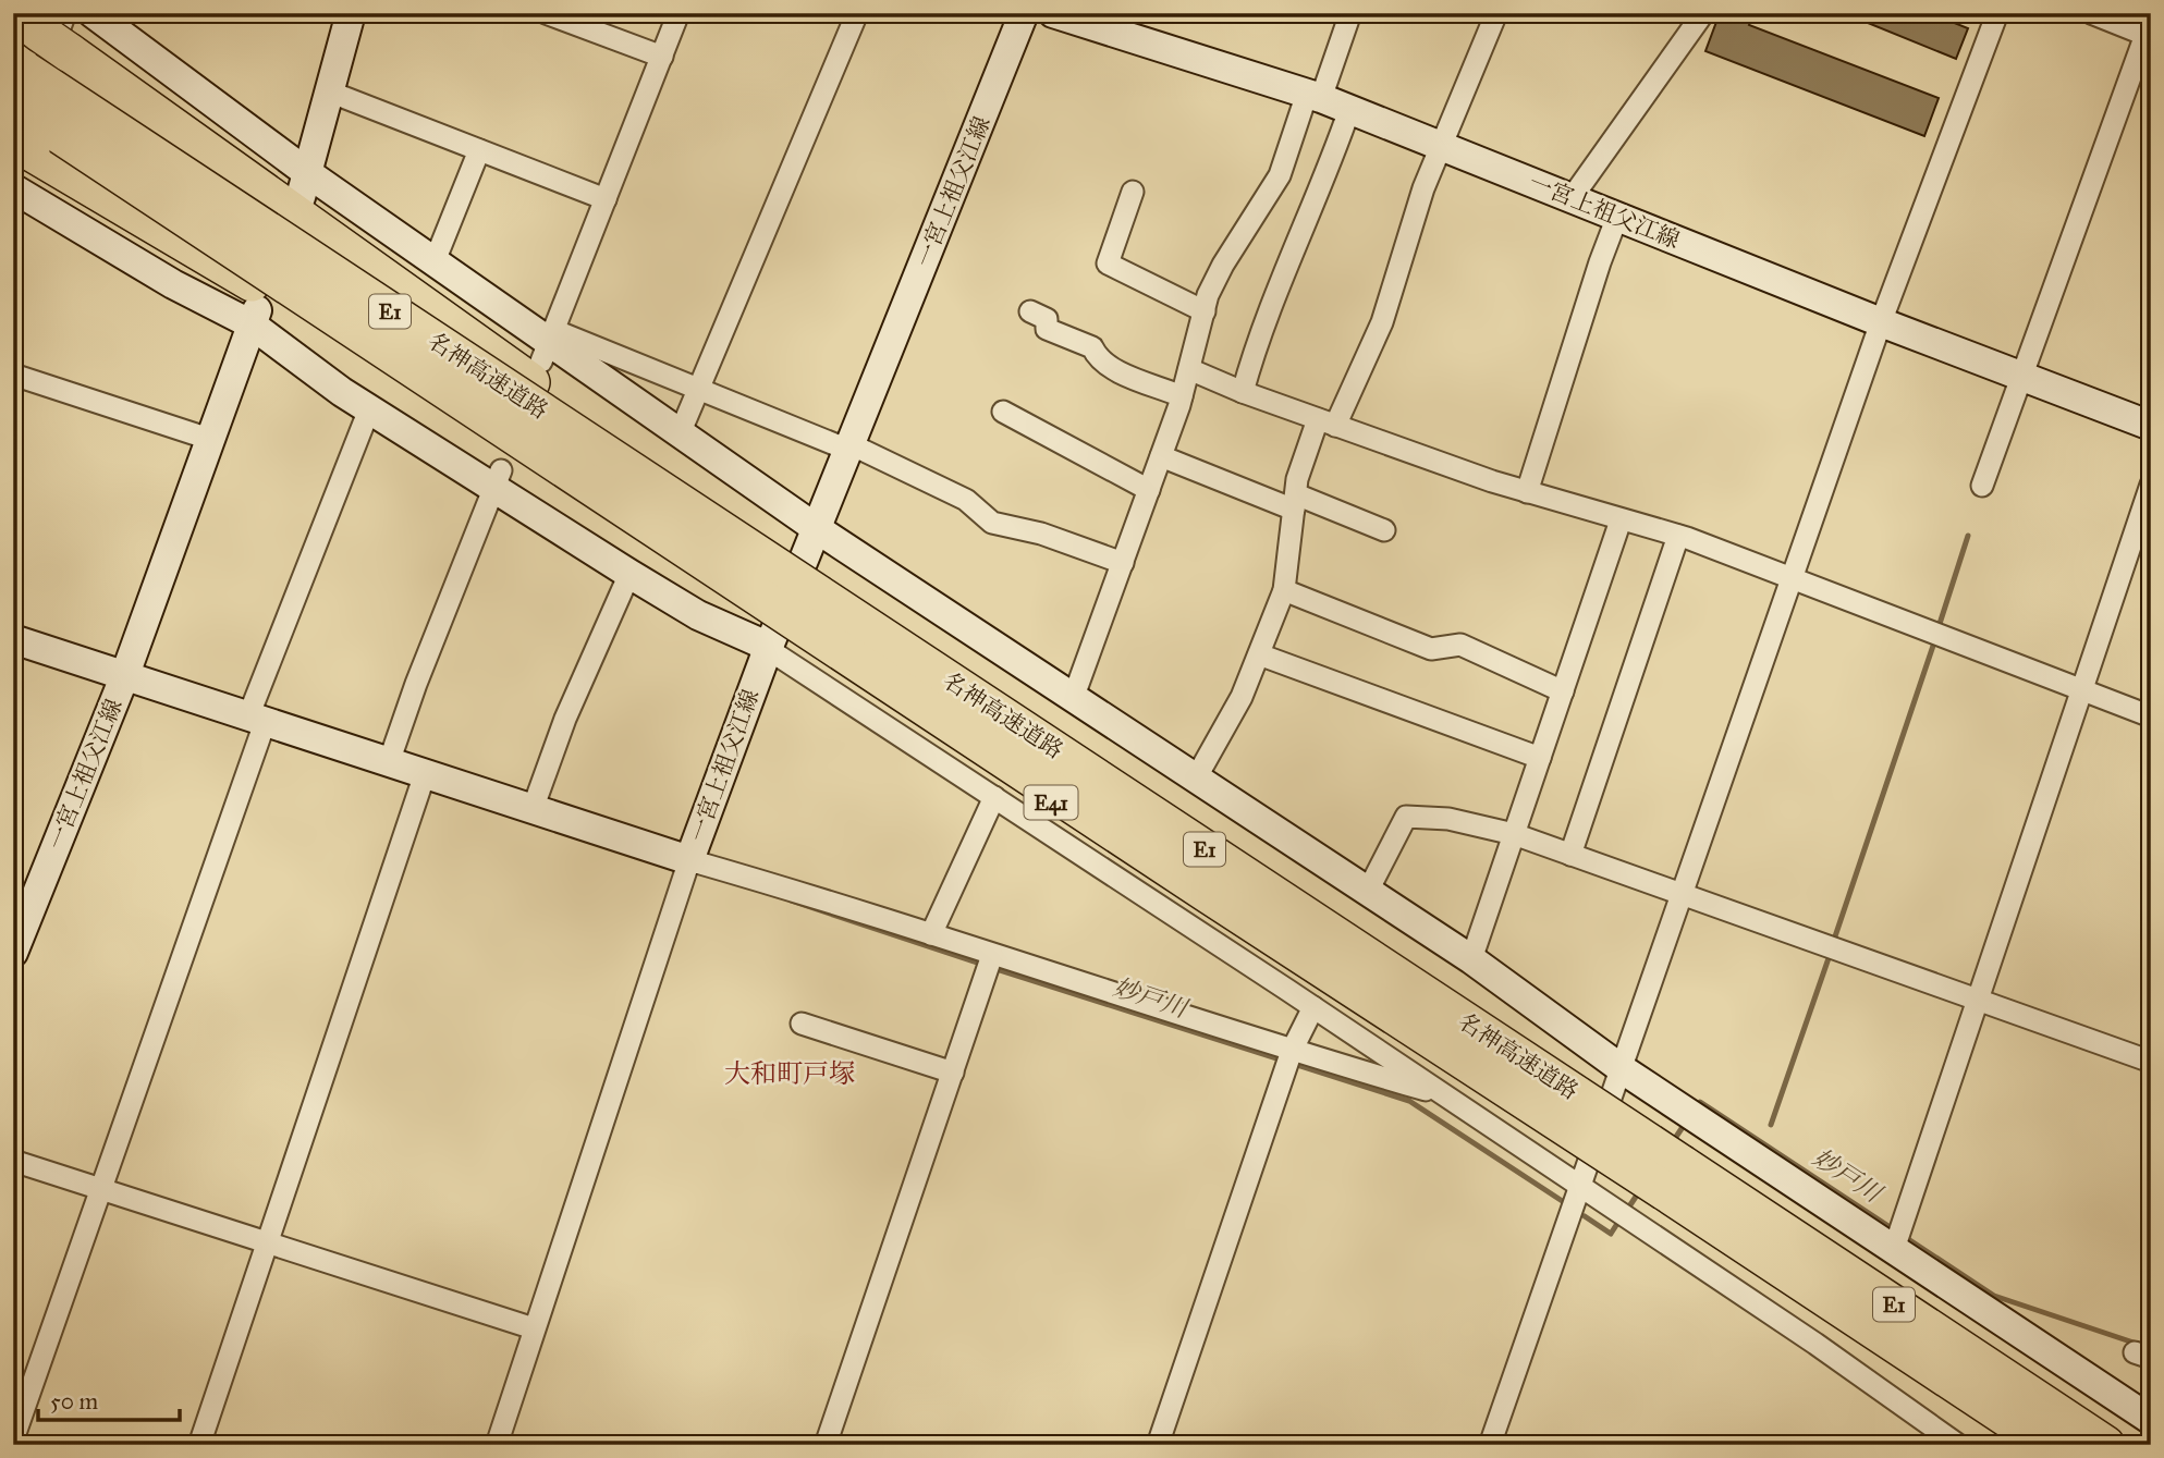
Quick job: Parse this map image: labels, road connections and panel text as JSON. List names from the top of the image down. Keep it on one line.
{"streets":{"highway":["E1","名神高速道路","E41"],"street":["一宮上祖父江線"]},"crossings":[["名神高速道路","E41"]],"districts":["大和町戸塚"],"water":["妙戸川"],"scale_bar":"50 m"}
